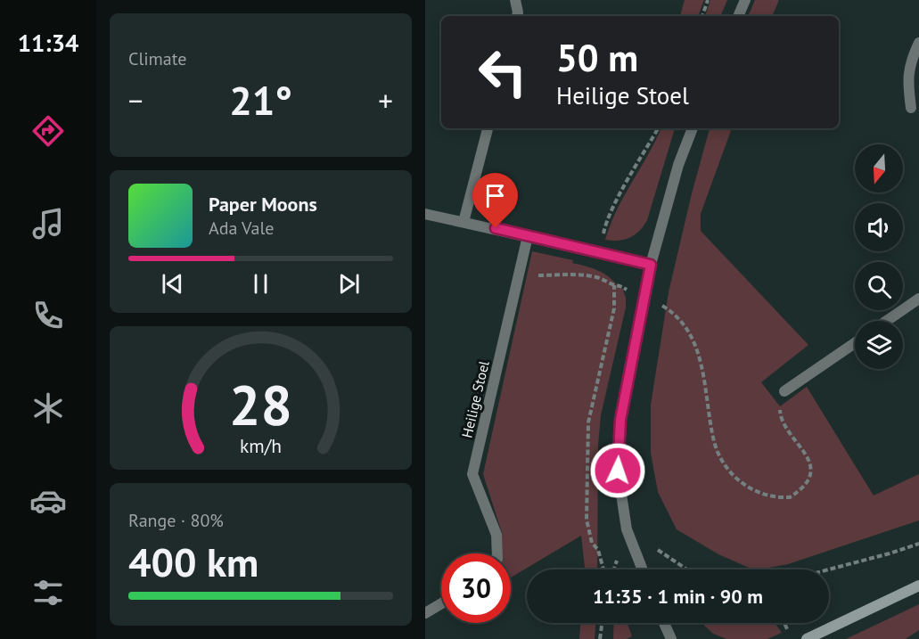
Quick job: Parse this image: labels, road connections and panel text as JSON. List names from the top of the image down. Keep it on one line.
{"streets":{"street":["Heilige Stoel"]},"north":"bottom","page":{"tabs":"11:34","tile":["Climate",["Range · 80%","400 km"]],"turn":["50 m","Heilige Stoel"],"heat":["−","21°","+"],"song":["Paper Moons","Ada Vale"],"limit":"30","trip":"11:35 · 1 min · 90 m","gauge":["28","km/h"]}}
